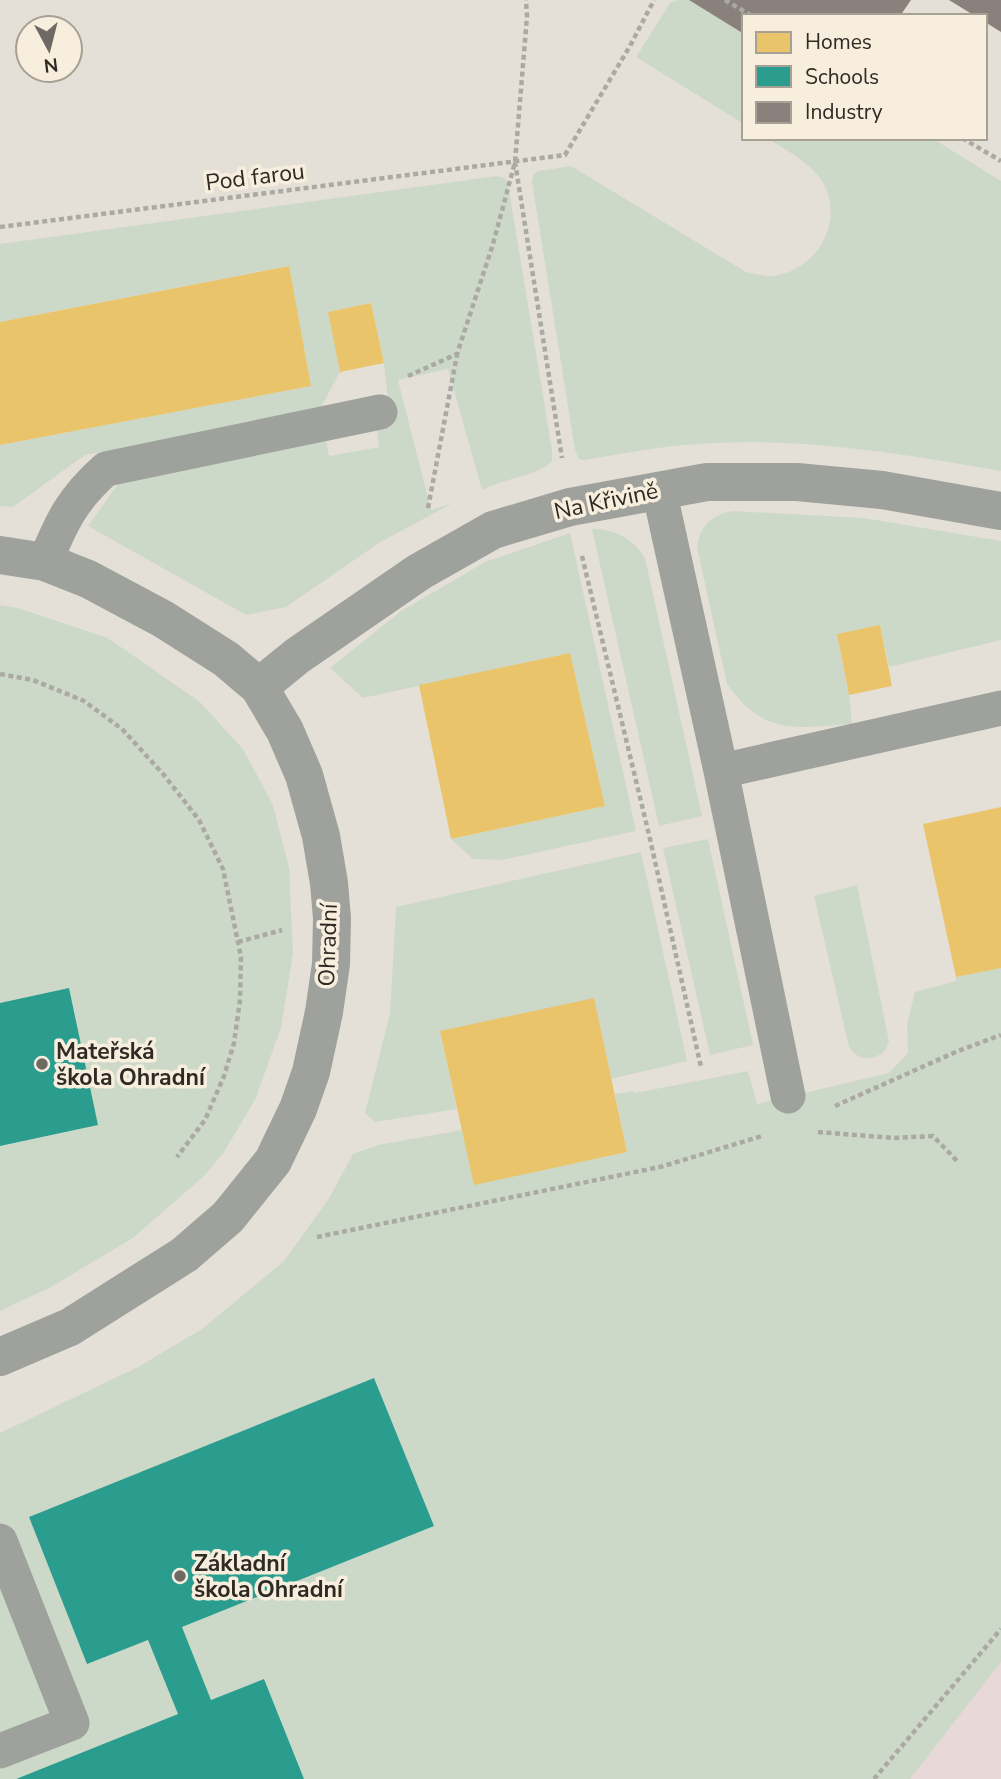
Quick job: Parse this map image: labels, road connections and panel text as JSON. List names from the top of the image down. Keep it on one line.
{"streets":{"street":["Na Křivině","Ohradní"],"path":["Pod farou"]},"crossings":[["Na Křivině","Ohradní"]],"places":["Mateřská škola Ohradní","Základní škola Ohradní"],"legend":["Homes","Schools","Industry"],"north":"bottom"}
